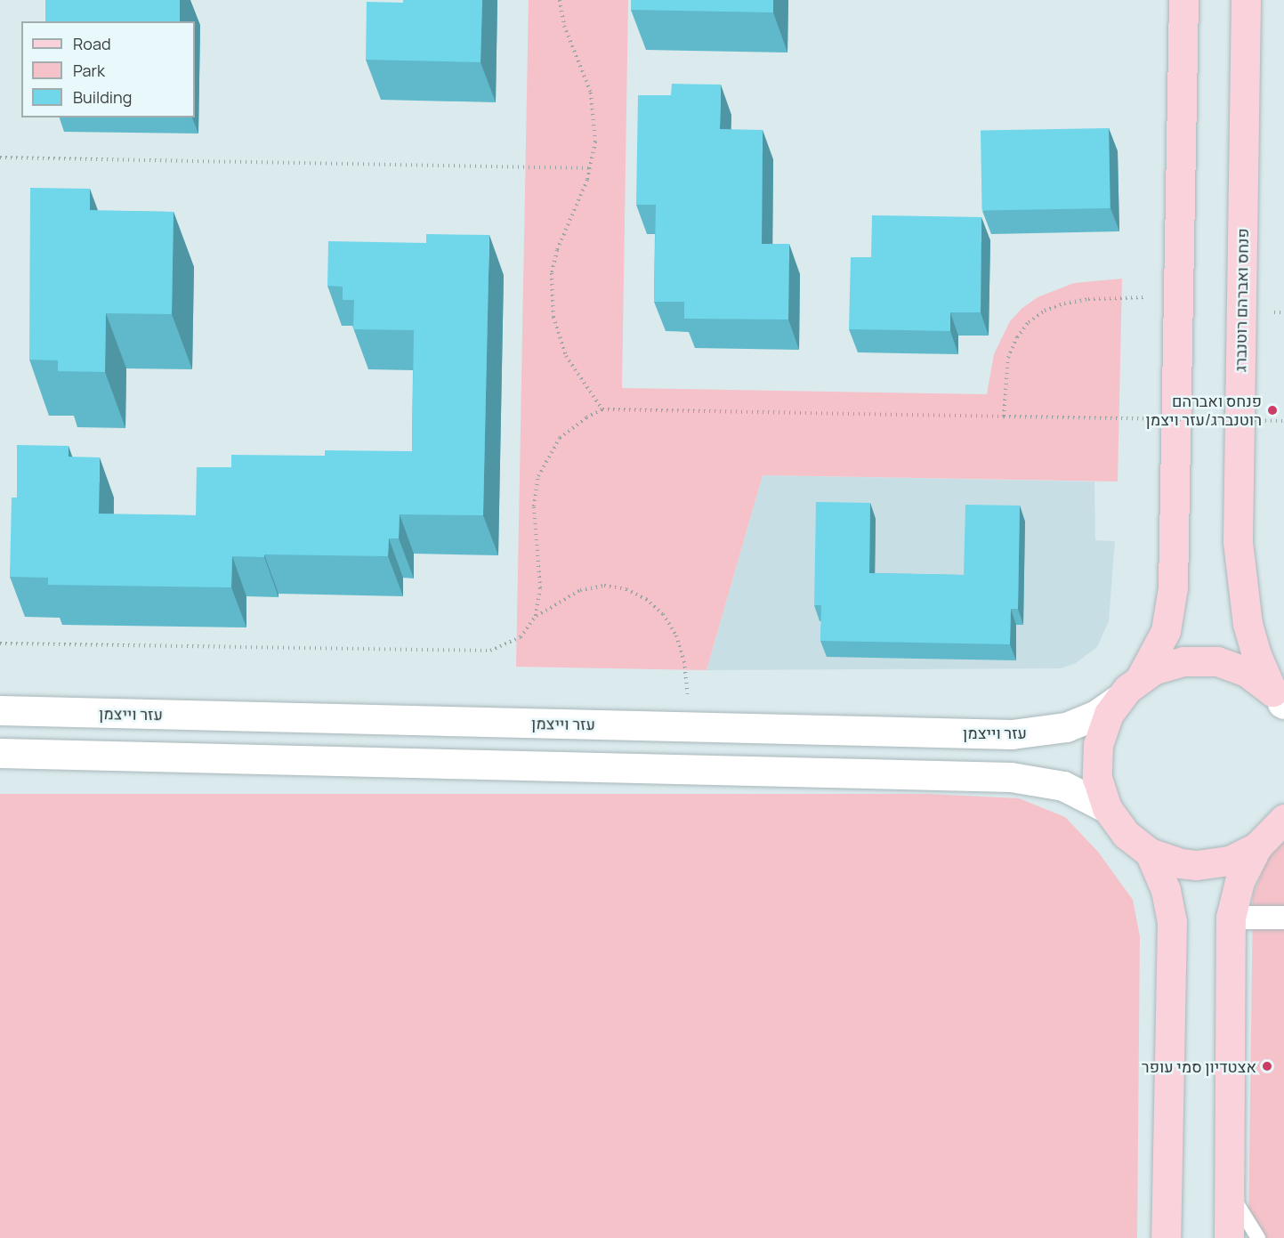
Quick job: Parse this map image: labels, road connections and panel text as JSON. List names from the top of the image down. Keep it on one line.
{"streets":{"main road":["פנחס ואברהם רוטנברג"],"street":["עזר וייצמן"]},"places":["פנחס ואברהם רוטנברג/עזר ויצמן","אצטדיון סמי עופר"],"legend":["Road","Park","Building"]}
